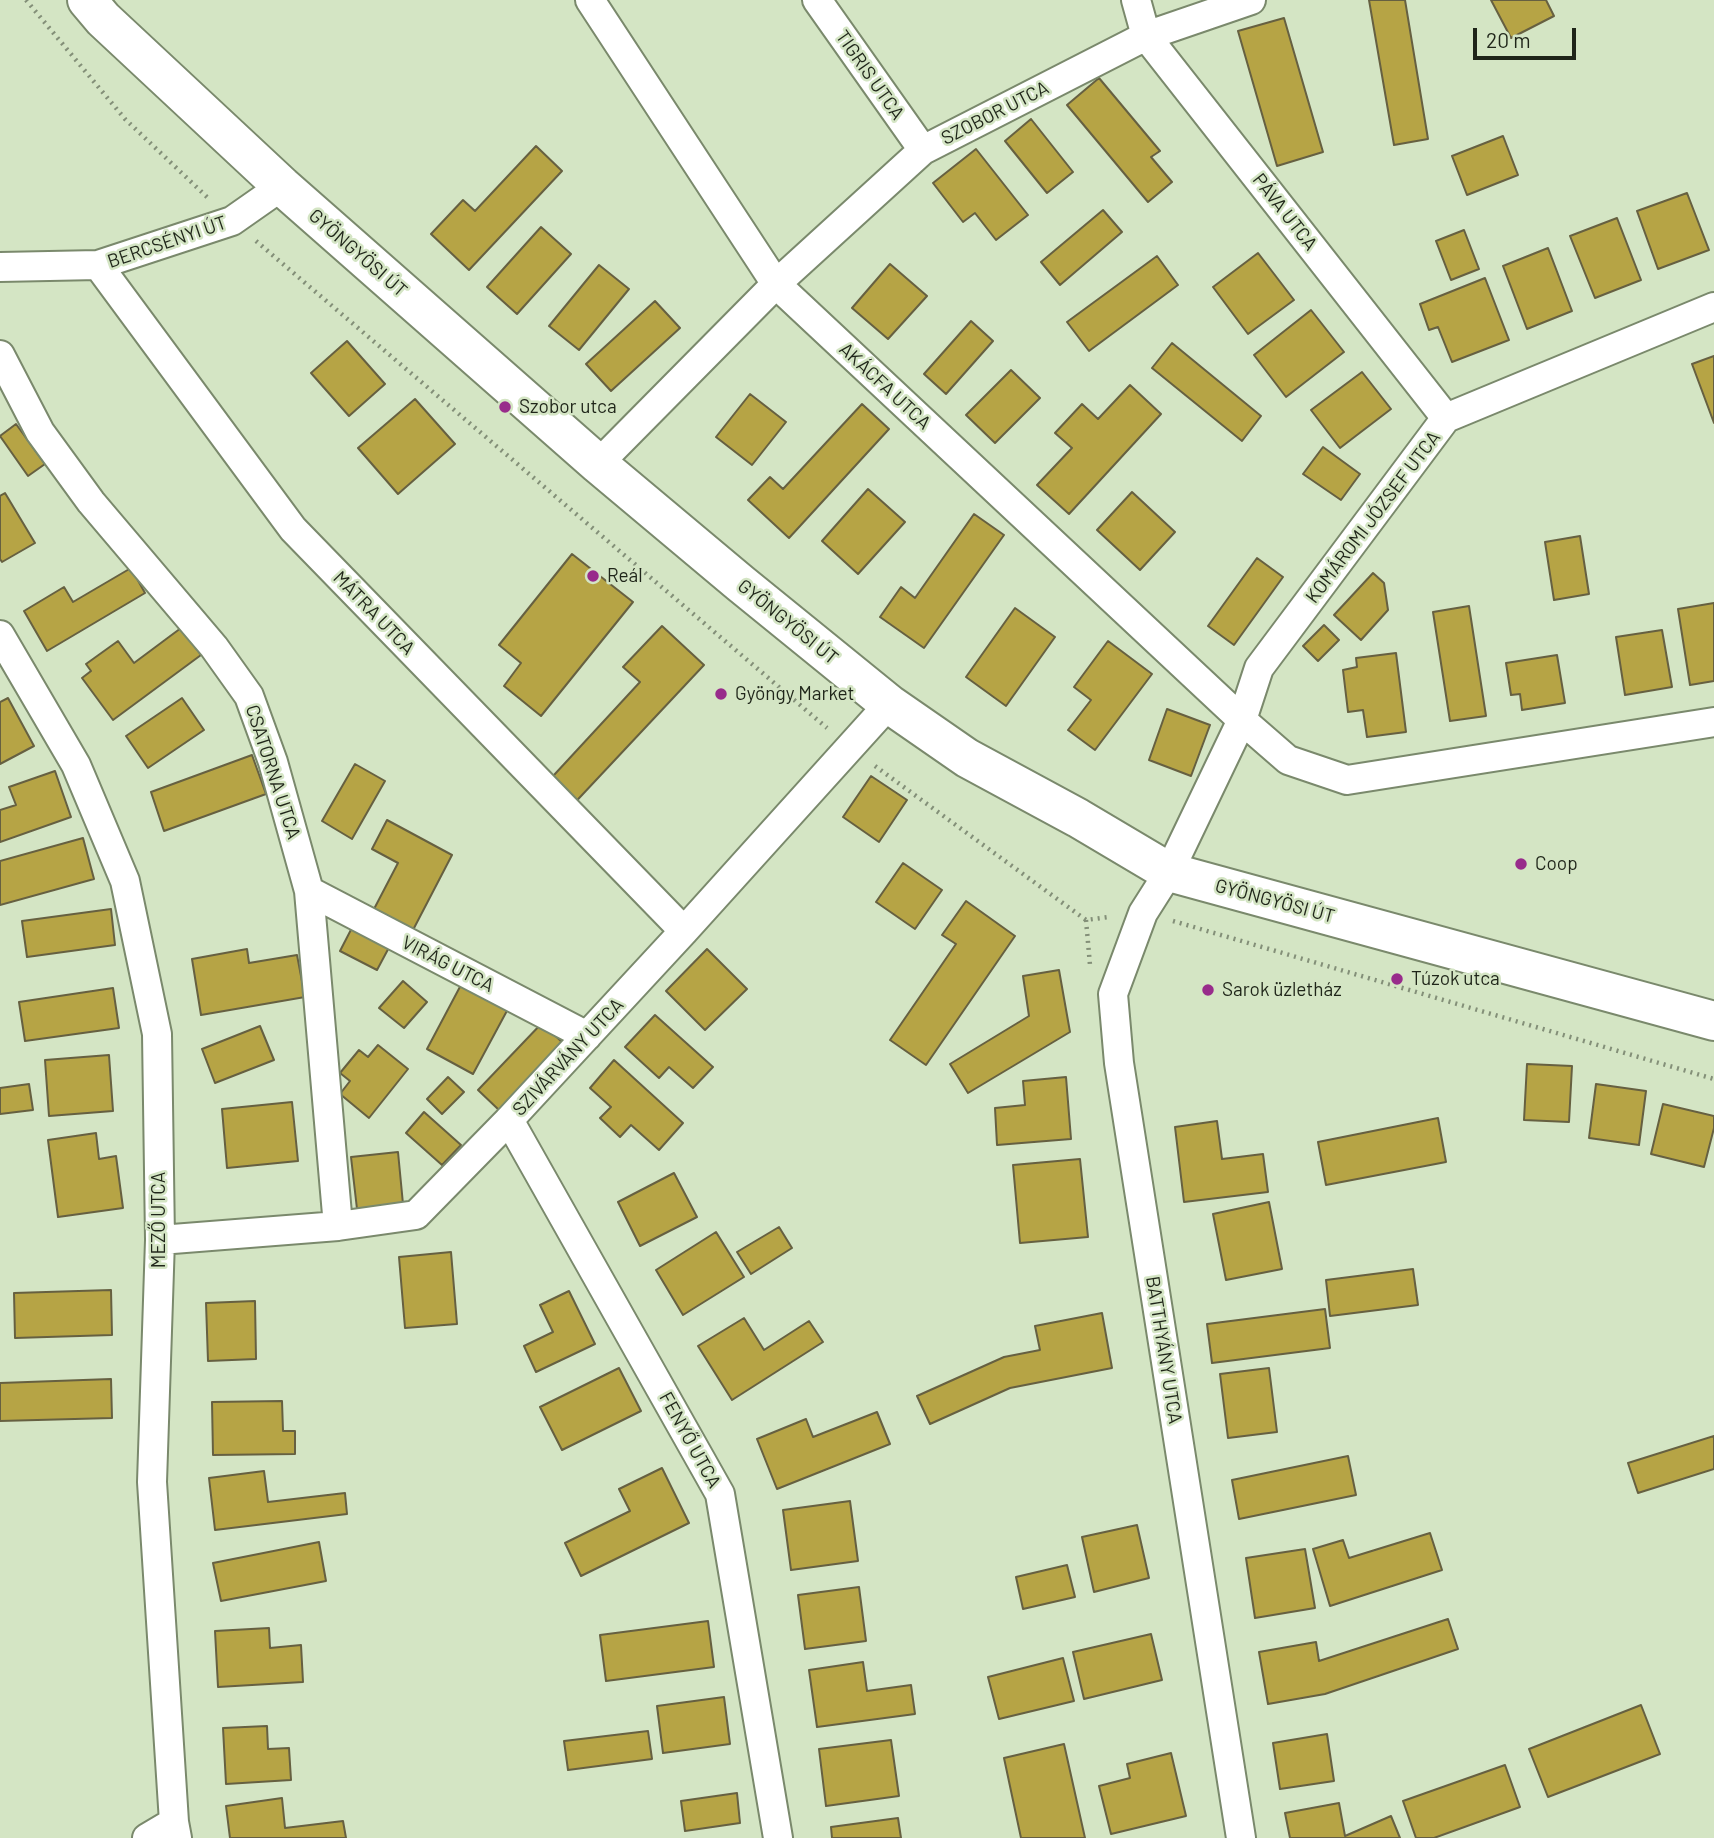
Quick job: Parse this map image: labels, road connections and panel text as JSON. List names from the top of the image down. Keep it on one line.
{"streets":{"street":["TIGRIS UTCA","SZOBOR UTCA","PÁVA UTCA","BERCSÉNYI ÚT","GYÖNGYÖSI ÚT","AKÁCFA UTCA","KOMÁROMI JÓZSEF UTCA","MÁTRA UTCA","CSATORNA UTCA","VIRÁG UTCA","SZIVÁRVÁNY UTCA","MEZŐ UTCA","BATTHYÁNY UTCA","FENYŐ UTCA"]},"crossings":[["TIGRIS UTCA","SZOBOR UTCA"],["SZOBOR UTCA","PÁVA UTCA"],["SZOBOR UTCA","GYÖNGYÖSI ÚT"],["SZOBOR UTCA","AKÁCFA UTCA"],["PÁVA UTCA","KOMÁROMI JÓZSEF UTCA"],["BERCSÉNYI ÚT","GYÖNGYÖSI ÚT"],["BERCSÉNYI ÚT","MÁTRA UTCA"],["GYÖNGYÖSI ÚT","KOMÁROMI JÓZSEF UTCA"],["GYÖNGYÖSI ÚT","SZIVÁRVÁNY UTCA"],["GYÖNGYÖSI ÚT","BATTHYÁNY UTCA"],["AKÁCFA UTCA","KOMÁROMI JÓZSEF UTCA"],["KOMÁROMI JÓZSEF UTCA","BATTHYÁNY UTCA"],["MÁTRA UTCA","SZIVÁRVÁNY UTCA"],["CSATORNA UTCA","VIRÁG UTCA"],["CSATORNA UTCA","SZIVÁRVÁNY UTCA"],["VIRÁG UTCA","SZIVÁRVÁNY UTCA"],["SZIVÁRVÁNY UTCA","MEZŐ UTCA"],["SZIVÁRVÁNY UTCA","FENYŐ UTCA"]],"places":["Szobor utca","Reál","Gyöngy Market","Coop","Túzok utca","Sarok üzletház"],"scale_bar":"20 m"}
